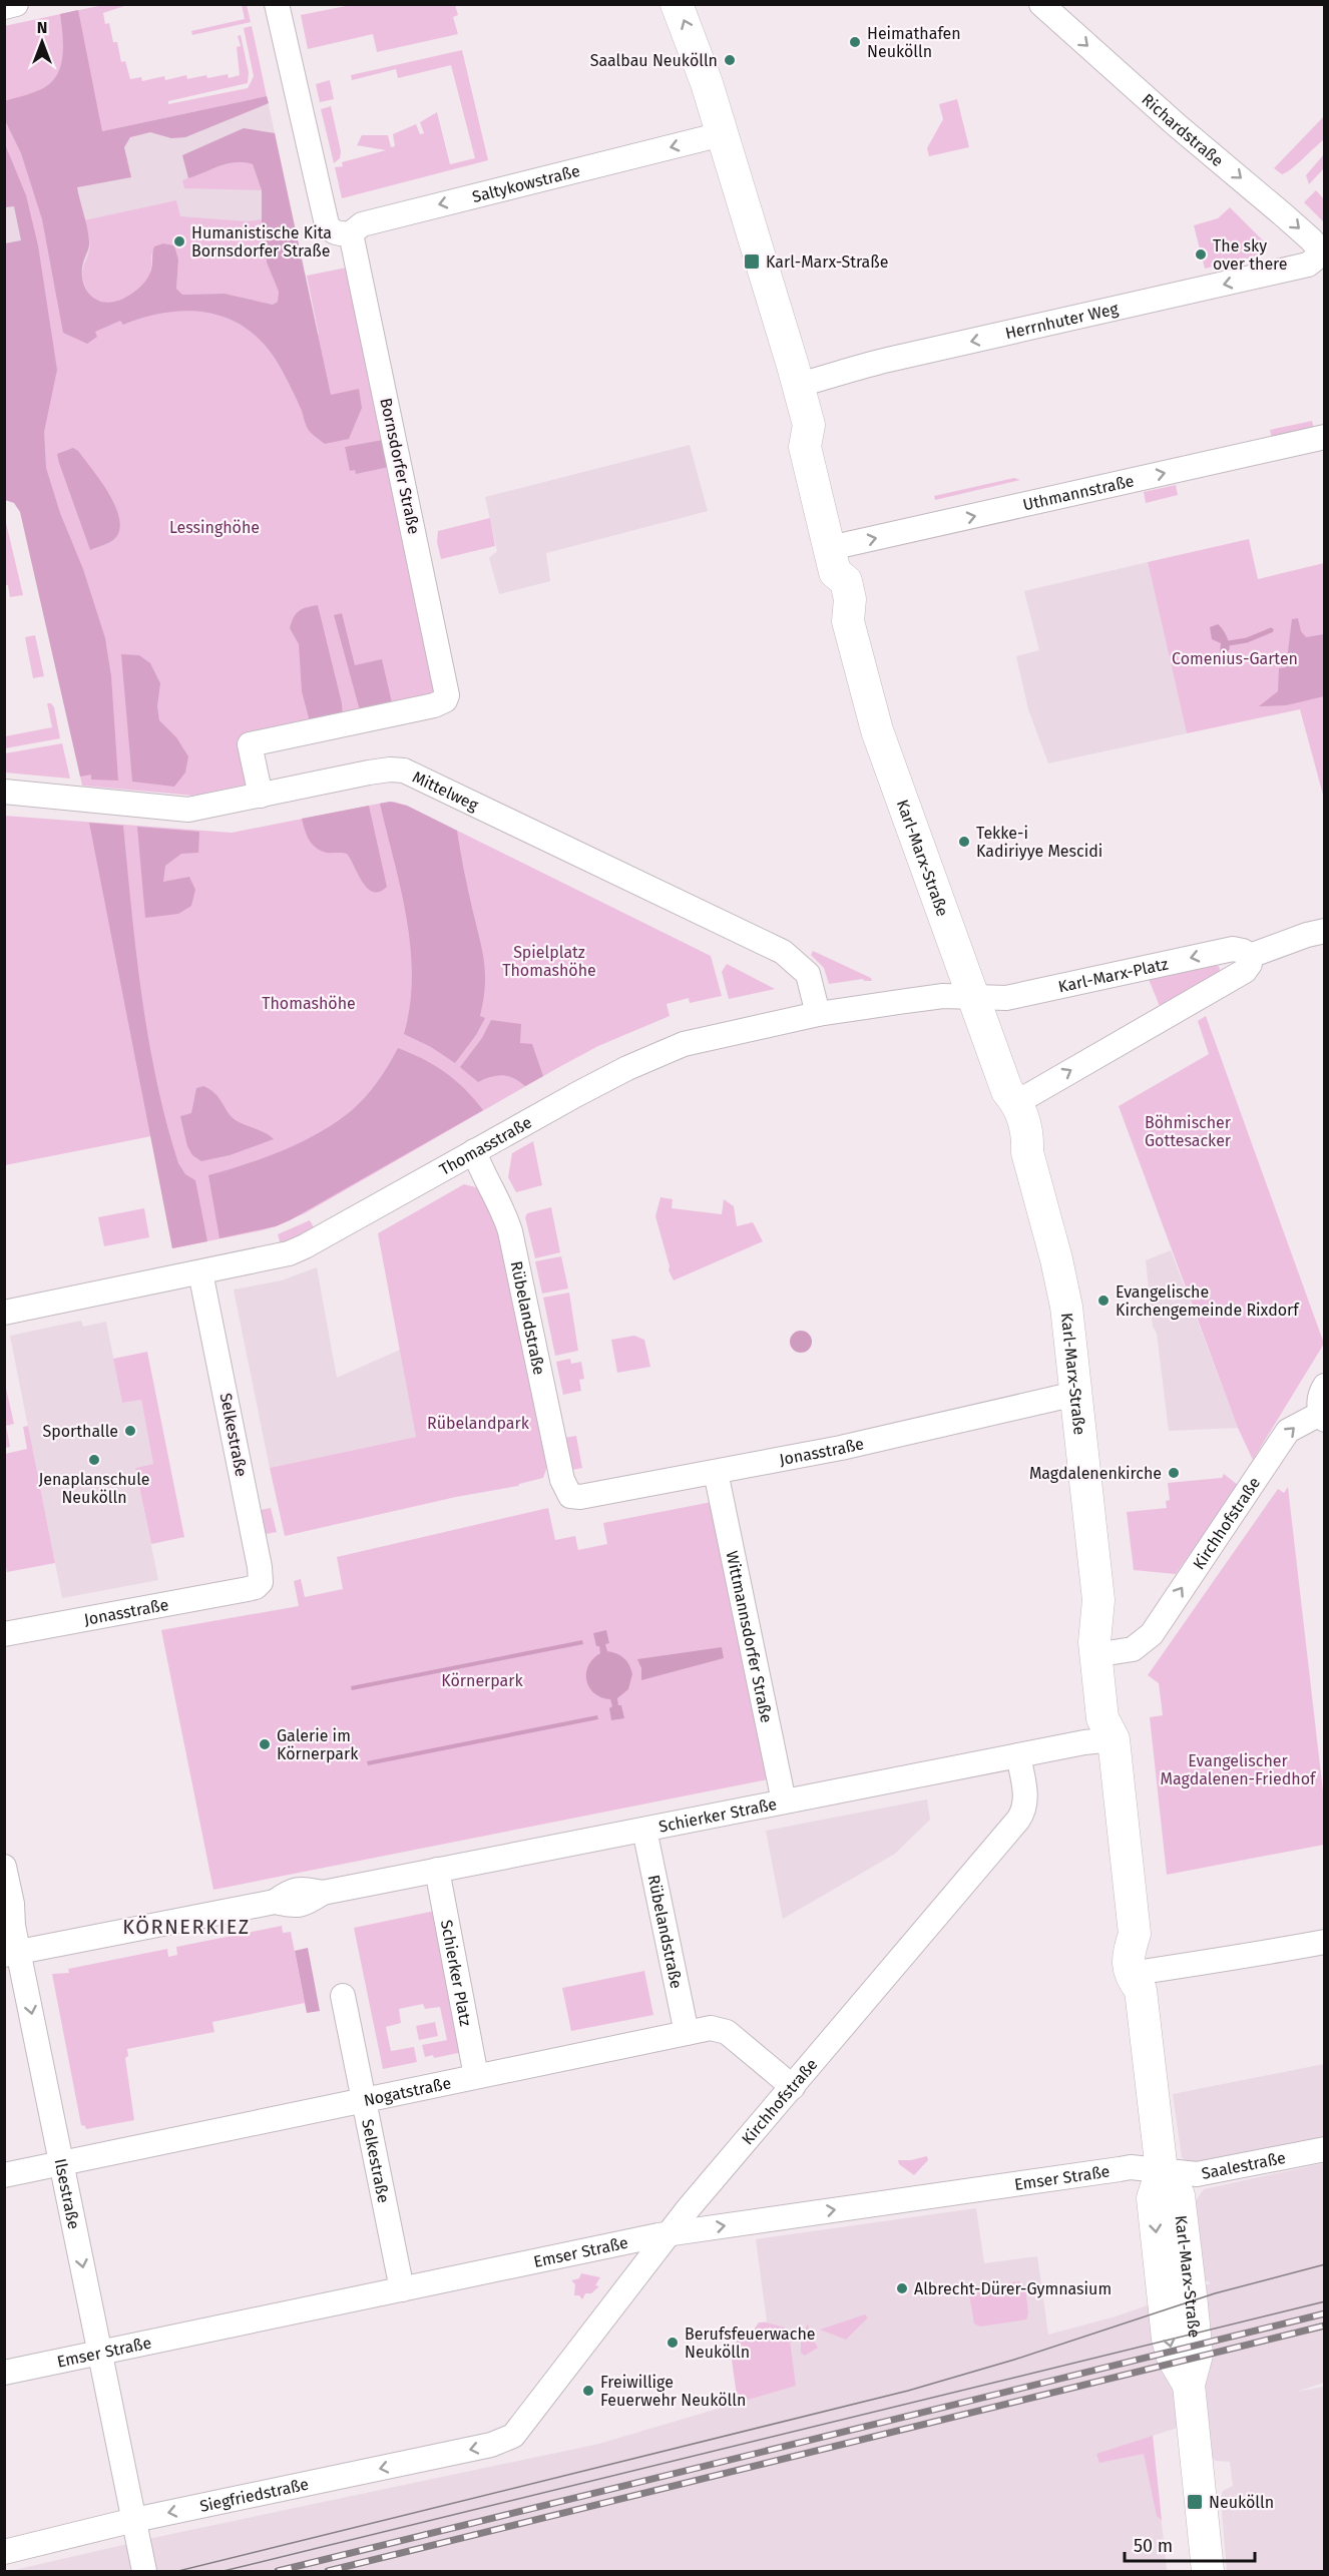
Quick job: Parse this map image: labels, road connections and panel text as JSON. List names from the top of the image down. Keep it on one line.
{"streets":{"main road":["Karl-Marx-Straße"],"street":["Richardstraße","Saltykowstraße","Herrnhuter Weg","Bornsdorfer Straße","Uthmannstraße","Mittelweg","Karl-Marx-Platz","Thomasstraße","Rübelandstraße","Selkestraße","Jonasstraße","Kirchhofstraße","Wittmannsdorfer Straße","Schierker Straße","Schierker Platz","Nogatstraße","Saalestraße","Emser Straße","Ilsestraße","Siegfriedstraße"]},"crossings":[["Richardstraße","Herrnhuter Weg"],["Saltykowstraße","Bornsdorfer Straße"],["Saltykowstraße","Karl-Marx-Straße"],["Herrnhuter Weg","Karl-Marx-Straße"],["Bornsdorfer Straße","Mittelweg"],["Uthmannstraße","Karl-Marx-Straße"],["Mittelweg","Thomasstraße"],["Karl-Marx-Straße","Karl-Marx-Platz"],["Karl-Marx-Straße","Thomasstraße"],["Karl-Marx-Straße","Jonasstraße"],["Karl-Marx-Straße","Kirchhofstraße"],["Karl-Marx-Straße","Schierker Straße"],["Karl-Marx-Straße","Saalestraße"],["Karl-Marx-Straße","Emser Straße"],["Karl-Marx-Platz","Thomasstraße"],["Thomasstraße","Rübelandstraße"],["Thomasstraße","Selkestraße"],["Rübelandstraße","Jonasstraße"],["Rübelandstraße","Schierker Straße"],["Rübelandstraße","Nogatstraße"],["Selkestraße","Jonasstraße"],["Selkestraße","Nogatstraße"],["Selkestraße","Emser Straße"],["Jonasstraße","Wittmannsdorfer Straße"],["Kirchhofstraße","Schierker Straße"],["Kirchhofstraße","Nogatstraße"],["Kirchhofstraße","Emser Straße"],["Kirchhofstraße","Siegfriedstraße"],["Wittmannsdorfer Straße","Schierker Straße"],["Schierker Straße","Schierker Platz"],["Schierker Straße","Ilsestraße"],["Schierker Platz","Nogatstraße"],["Nogatstraße","Ilsestraße"],["Saalestraße","Emser Straße"],["Emser Straße","Ilsestraße"],["Ilsestraße","Siegfriedstraße"]],"one_way":["Richardstraße","Saltykowstraße","Herrnhuter Weg","Uthmannstraße","Emser Straße","Ilsestraße","Siegfriedstraße"],"districts":["KÖRNERKIEZ"],"parks":["Lessinghöhe","Comenius-Garten","Spielplatz Thomashöhe","Thomashöhe","Böhmischer Gottesacker","Rübelandpark","Körnerpark","Evangelischer Magdalenen-Friedhof"],"places":{"other":["Heimathafen Neukölln","Saalbau Neukölln","Humanistische Kita Bornsdorfer Straße","The sky over there","Tekke-i Kadiriyye Mescidi","Evangelische Kirchengemeinde Rixdorf","Sporthalle","Jenaplanschule Neukölln","Magdalenenkirche","Galerie im Körnerpark","Albrecht-Dürer-Gymnasium","Berufsfeuerwache Neukölln","Freiwillige Feuerwehr Neukölln"],"transit":["Karl-Marx-Straße","Neukölln"]},"scale_bar":"50 m","north":"top"}
